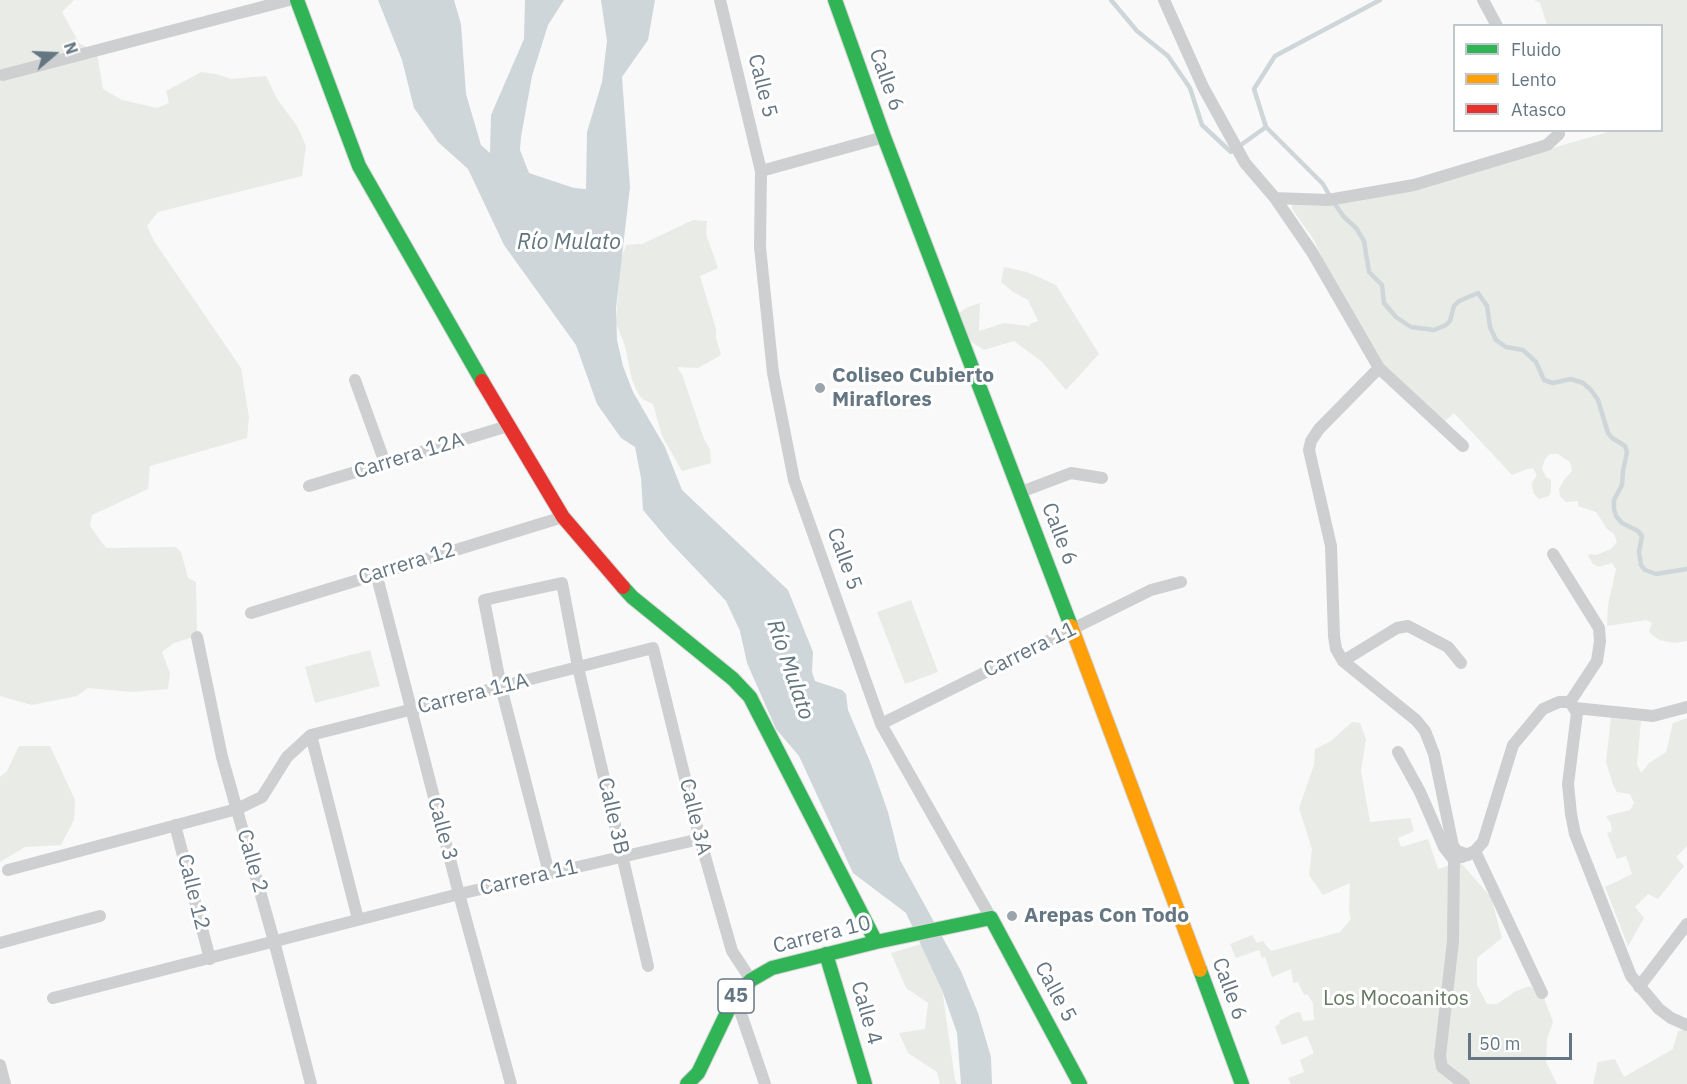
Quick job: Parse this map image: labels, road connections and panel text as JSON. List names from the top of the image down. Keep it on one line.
{"streets":{"street":["Calle 6","Calle 5","Carrera 12A","Carrera 12","Carrera 11","Carrera 11A","Calle 3B","Calle 3A","Calle 3","Calle 2","Calle 12","Carrera 10","45","Calle 4"]},"crossings":[["Calle 6","Carrera 11"],["Calle 5","Carrera 11"],["Calle 5","Carrera 10"],["Carrera 12","Calle 3"],["Carrera 11","Calle 3B"],["Carrera 11","Calle 3A"],["Carrera 11","Calle 3"],["Carrera 11","Calle 2"],["Carrera 11","Calle 12"],["Carrera 11A","Calle 3B"],["Carrera 11A","Calle 3A"],["Carrera 11A","Calle 3"],["Carrera 11A","Calle 2"],["Calle 3A","Carrera 10"],["Carrera 10","Calle 4"]],"water":["Río Mulato"],"parks":["Los Mocoanitos"],"places":["Coliseo Cubierto Miraflores","Arepas Con Todo"],"legend":["Fluido","Lento","Atasco"],"scale_bar":"50 m","north":"right"}
